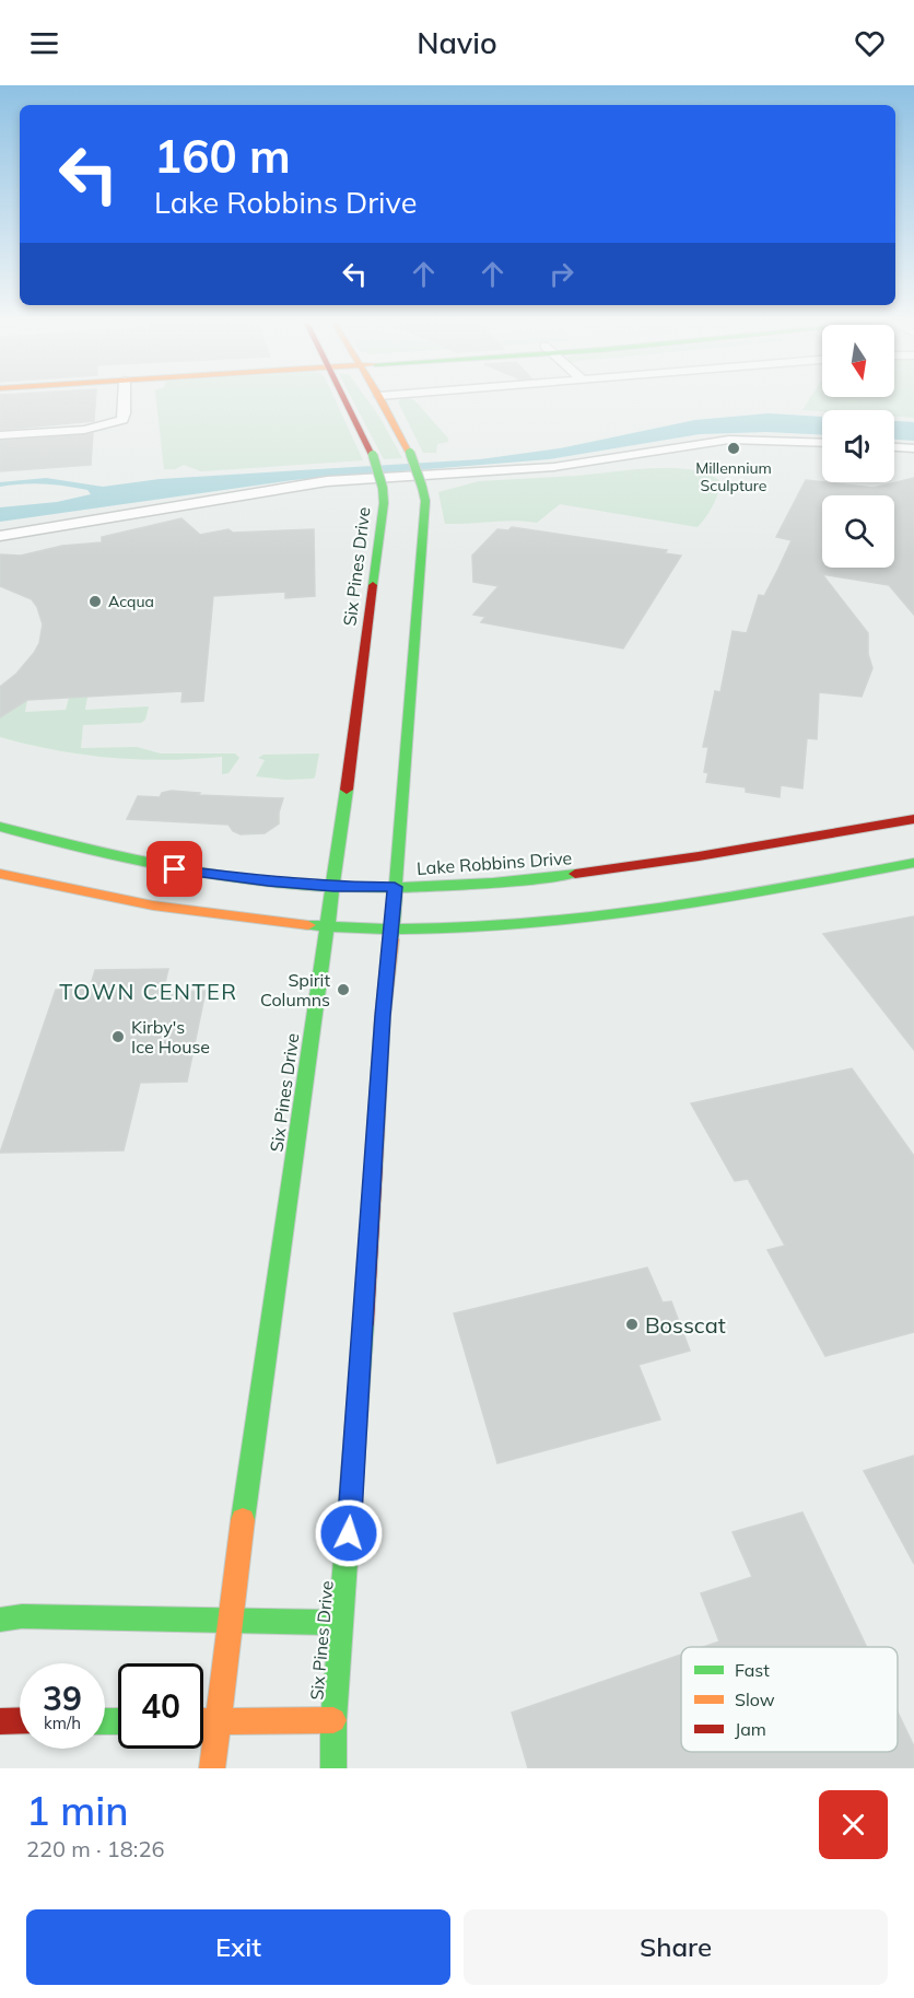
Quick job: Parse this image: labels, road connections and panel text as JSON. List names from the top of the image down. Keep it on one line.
{"streets":{"street":["Six Pines Drive","Lake Robbins Drive"]},"crossings":[["Six Pines Drive","Lake Robbins Drive"]],"districts":["TOWN CENTER"],"places":["Millennium Sculpture","Acqua","Spirit Columns","Kirby's Ice House","Bosscat"],"legend":["Fast","Slow","Jam"],"north":"bottom","page":{"header":"Navio","turn":["160 m","Lake Robbins Drive"],"speed":"39 km/h","limit":"40","heading":["1 min","220 m · 18:26"],"buttons":["Exit","Share"]}}
